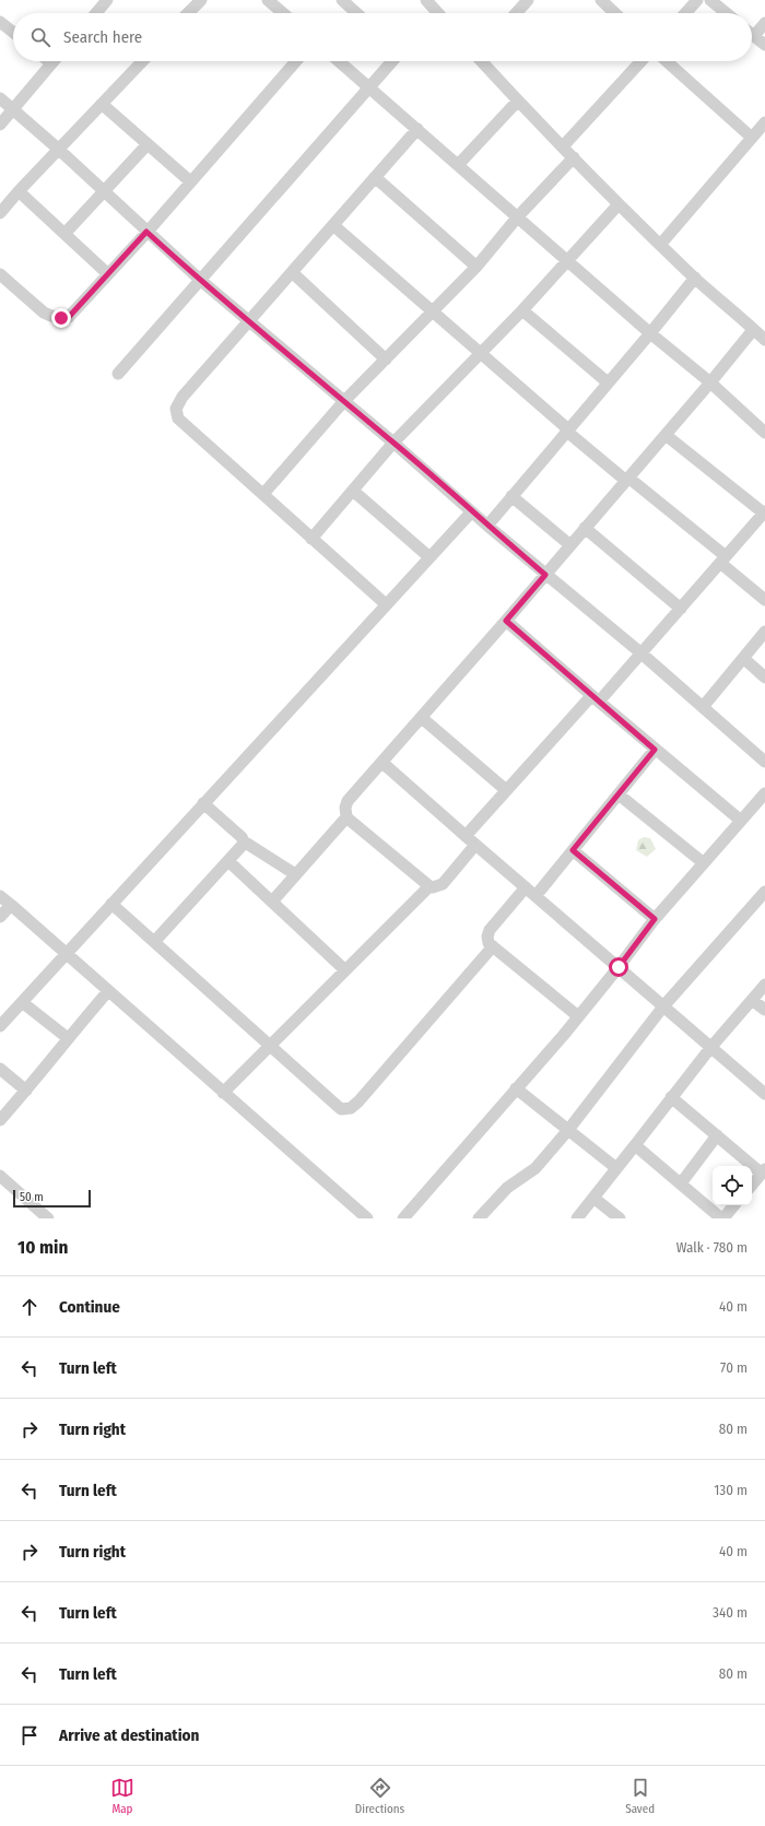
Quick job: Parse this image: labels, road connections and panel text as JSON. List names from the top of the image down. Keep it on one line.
{"scale_bar":"50 m","page":{"search":"Search here","scale":"50 m","heading":["10 min","Walk · 780 m"],"list":[["Continue","40 m"],["Turn left","70 m"],["Turn right","80 m"],["Turn left","130 m"],["Turn right","40 m"],["Turn left","340 m"],["Turn left","80 m"],"Arrive at destination"],"nav":["Map","Directions","Saved"]}}
